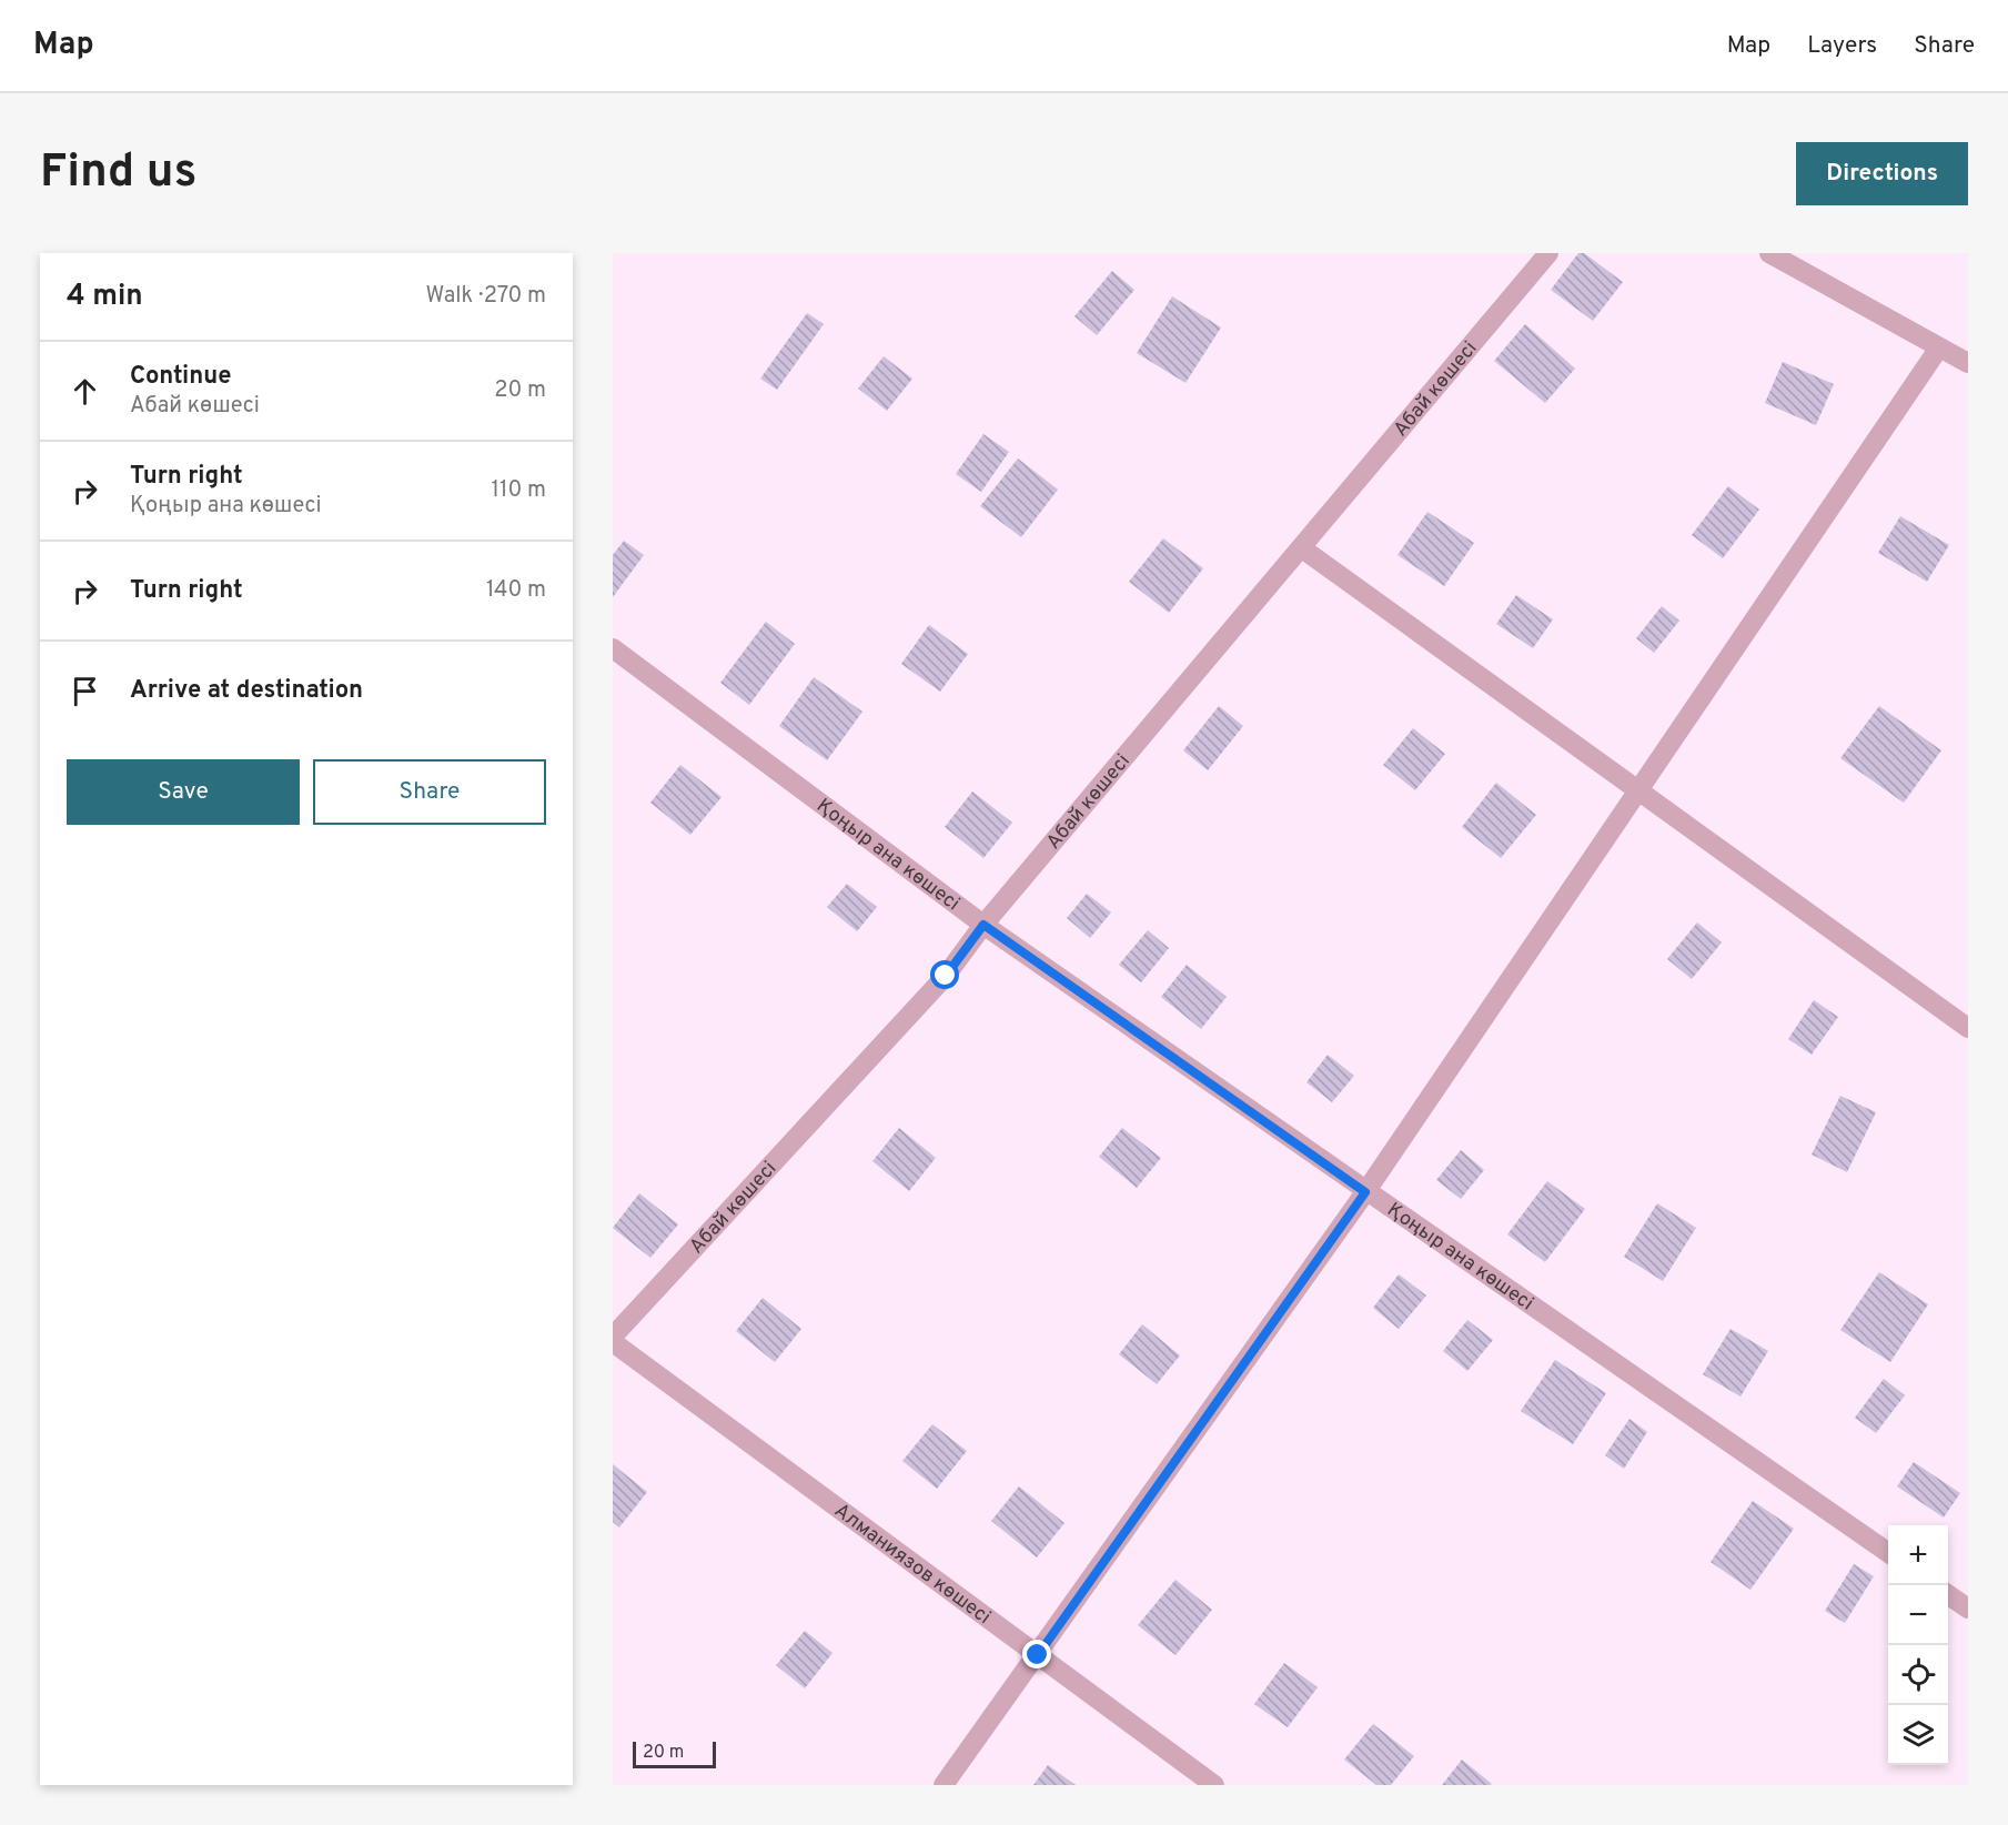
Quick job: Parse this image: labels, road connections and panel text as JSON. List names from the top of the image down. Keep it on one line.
{"streets":{"street":["Абай көшесі","Қоңыр ана көшесі","Алманиязов көшесі"]},"crossings":[["Абай көшесі","Қоңыр ана көшесі"]],"scale_bar":"20 m","page":{"header":"Map","nav":["Map","Layers","Share"],"buttons":["Directions",["Save","Share"]],"title":"Find us","heading":["4 min","Walk · 270 m"],"list":[["Continue","Абай көшесі","20 m"],["Turn right","Қоңыр ана көшесі","110 m"],["Turn right","140 m"],"Arrive at destination"],"map_buttons":["+","−"],"scale":"20 m"}}
